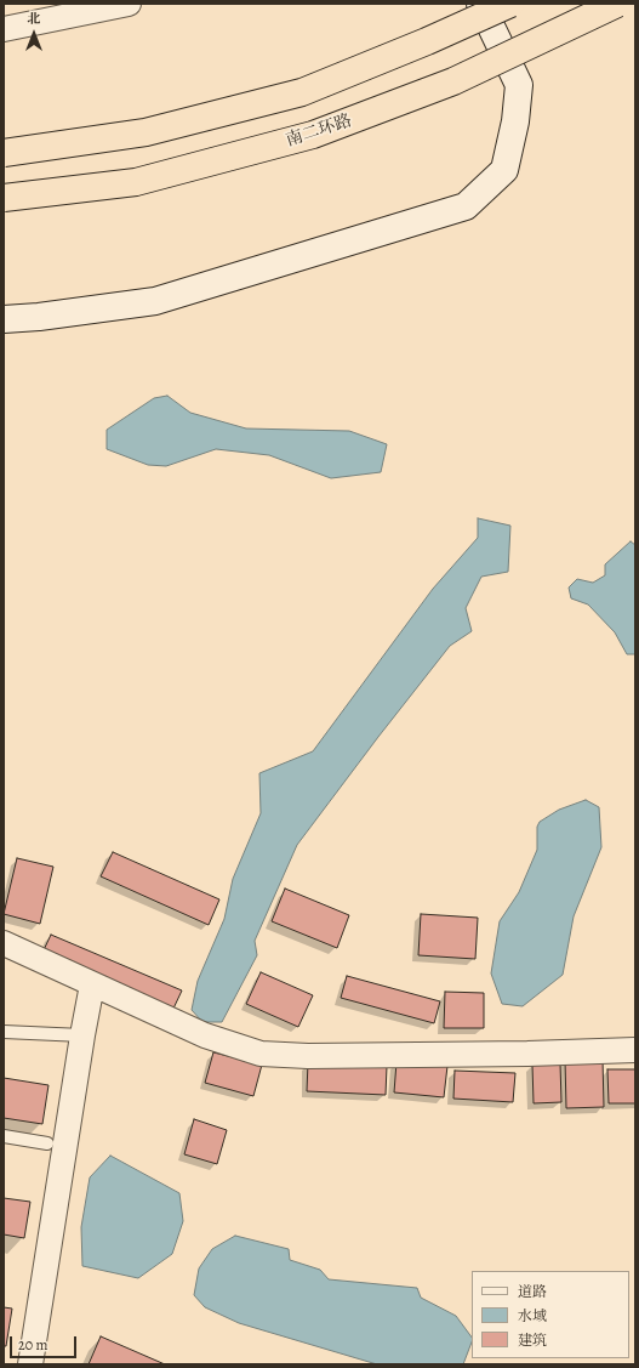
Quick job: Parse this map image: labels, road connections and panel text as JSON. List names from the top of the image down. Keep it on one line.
{"streets":{"main road":["南二环路"]},"legend":["道路","水域","建筑"],"scale_bar":"20 m","north":"top"}
